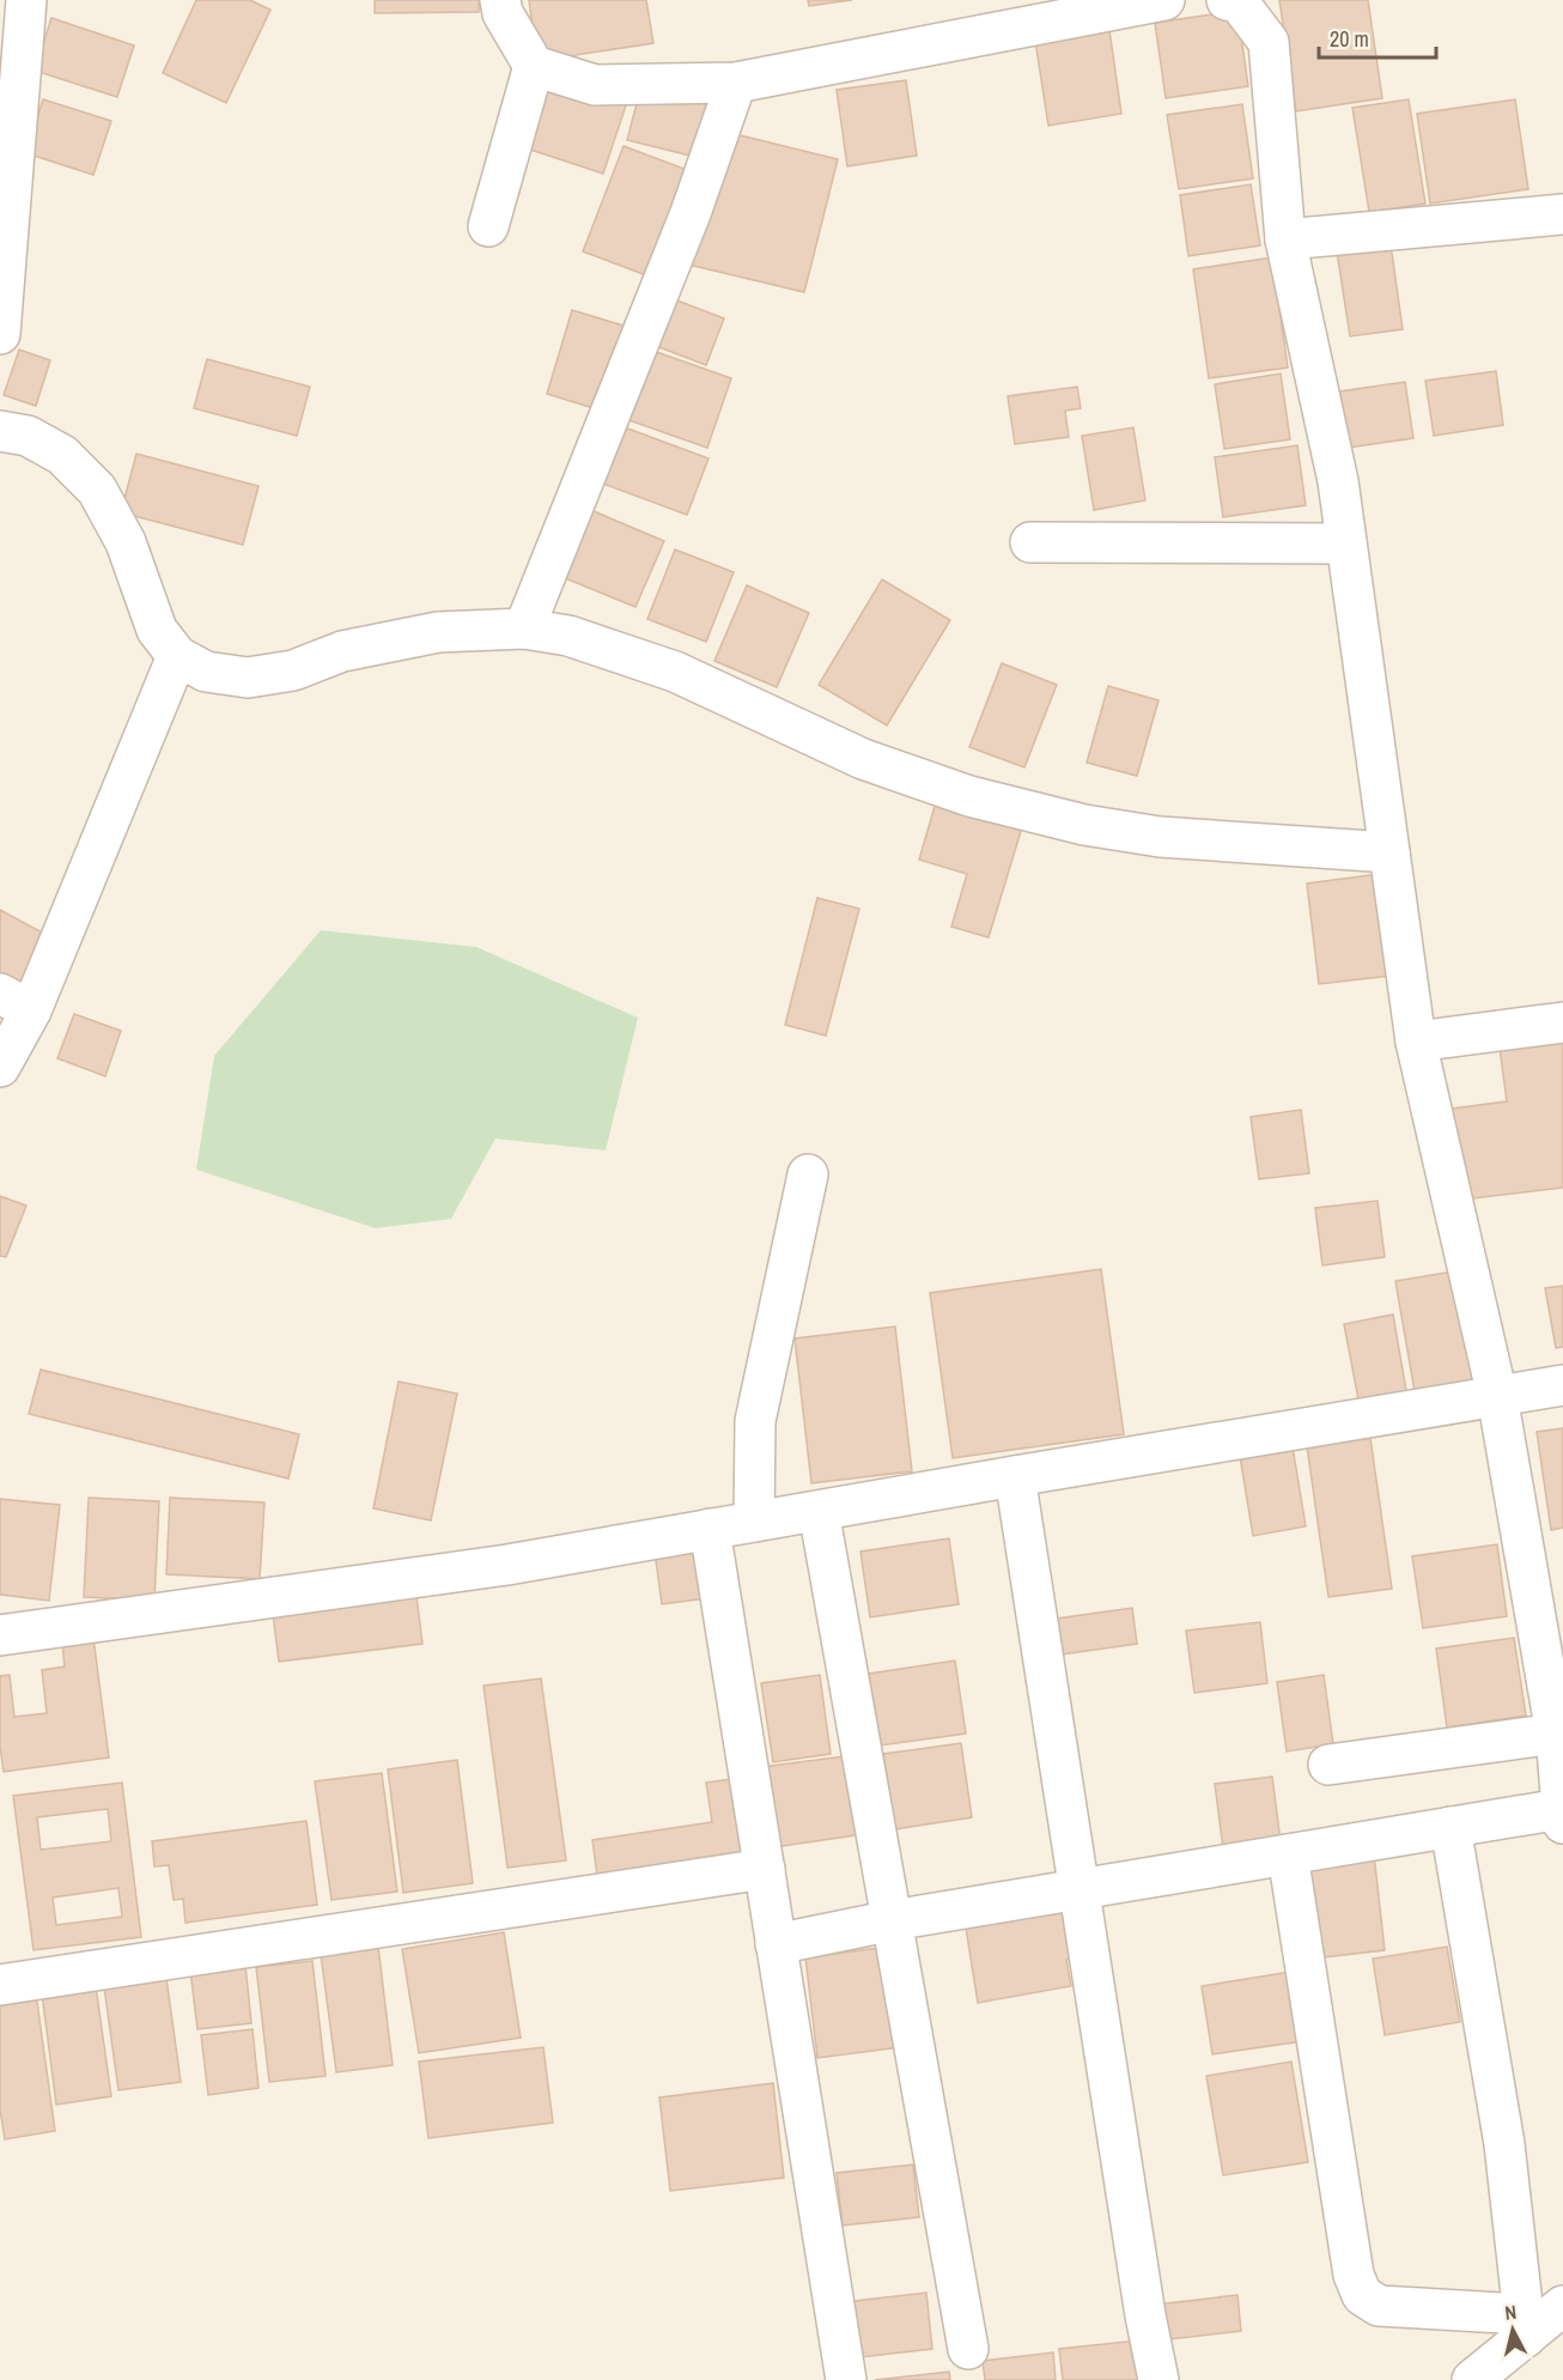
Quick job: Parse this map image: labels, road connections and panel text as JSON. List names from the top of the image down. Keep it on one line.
{"scale_bar":"20 m","north":"top"}
